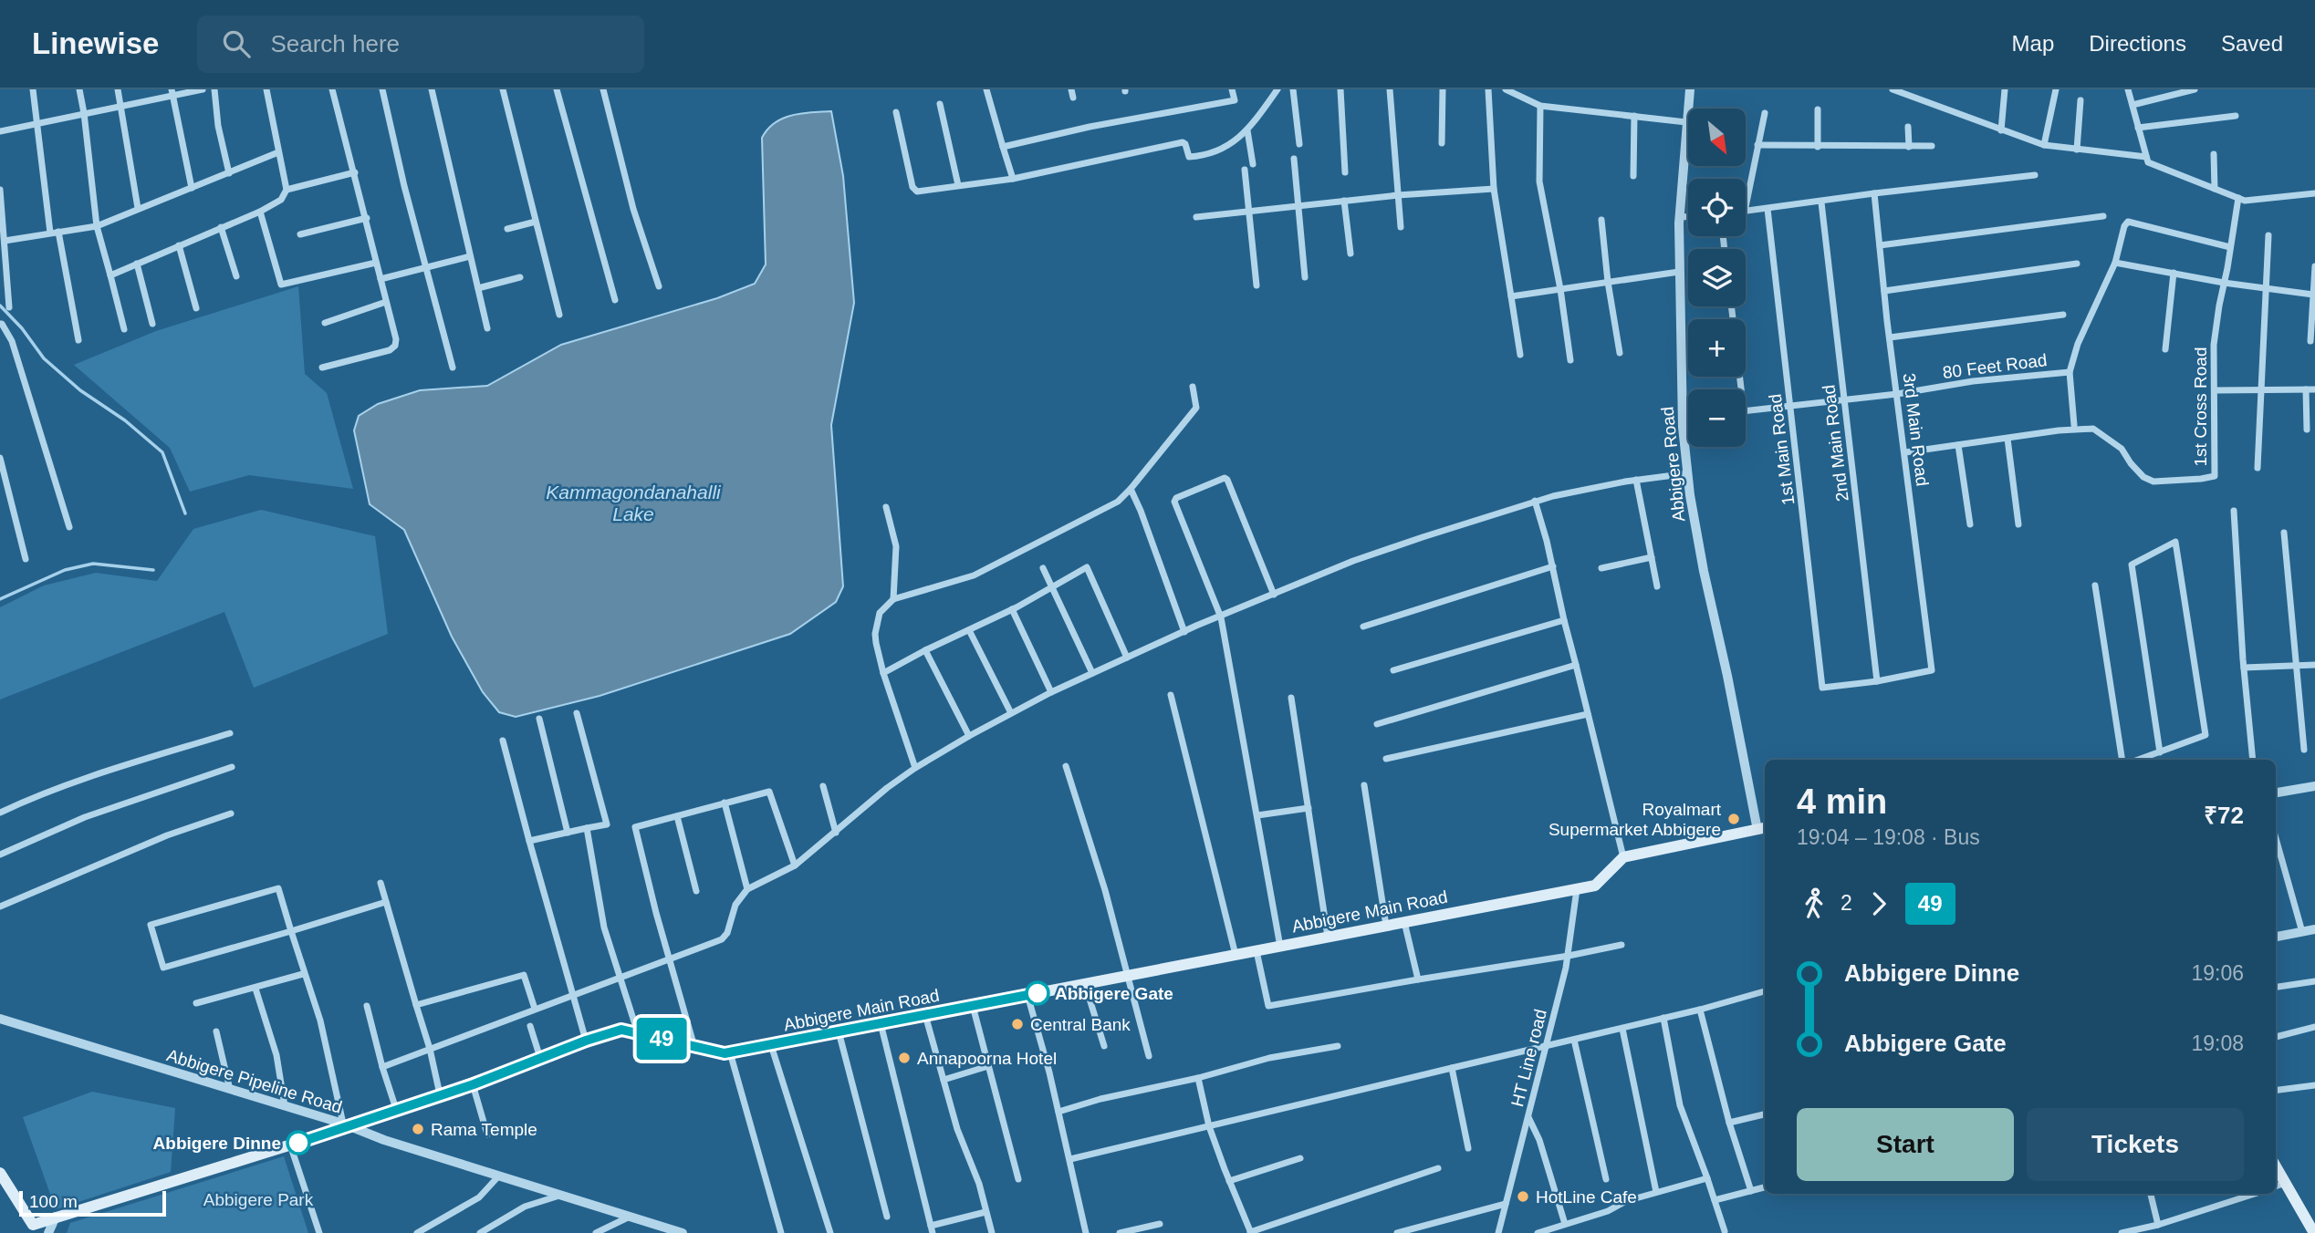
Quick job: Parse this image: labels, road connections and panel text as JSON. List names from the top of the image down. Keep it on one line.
{"streets":{"main road":["Abbigere Main Road"],"street":["80 Feet Road","1st Cross Road","3rd Main Road","2nd Main Road","1st Main Road","Abbigere Road","HT Line road","Abbigere Pipeline Road"]},"crossings":[["80 Feet Road","3rd Main Road"],["80 Feet Road","2nd Main Road"],["80 Feet Road","1st Main Road"],["1st Cross Road","3rd Main Road"],["3rd Main Road","2nd Main Road"],["3rd Main Road","1st Main Road"],["2nd Main Road","1st Main Road"],["Abbigere Main Road","HT Line road"],["Abbigere Main Road","Abbigere Pipeline Road"]],"water":["Kammagondanahalli Lake"],"parks":["Abbigere Park"],"places":["Royalmart Supermarket Abbigere","Abbigere Gate","Central Bank","Annapoorna Hotel","Rama Temple","Abbigere Dinne","HotLine Cafe"],"lines":["bus line 49"],"scale_bar":"100 m","north":"bottom right","page":{"header":"Linewise","search":"Search here","nav":["Map","Directions","Saved"],"on_map":"49","map_buttons":["+","−"],"heading":["4 min","19:04 – 19:08 · Bus","₹72"],"legs":["2","49"],"list":[{"name":"Abbigere Dinne","value":"19:06"},{"name":"Abbigere Gate","value":"19:08"}],"buttons":["Start","Tickets"],"scale":"100 m"}}
